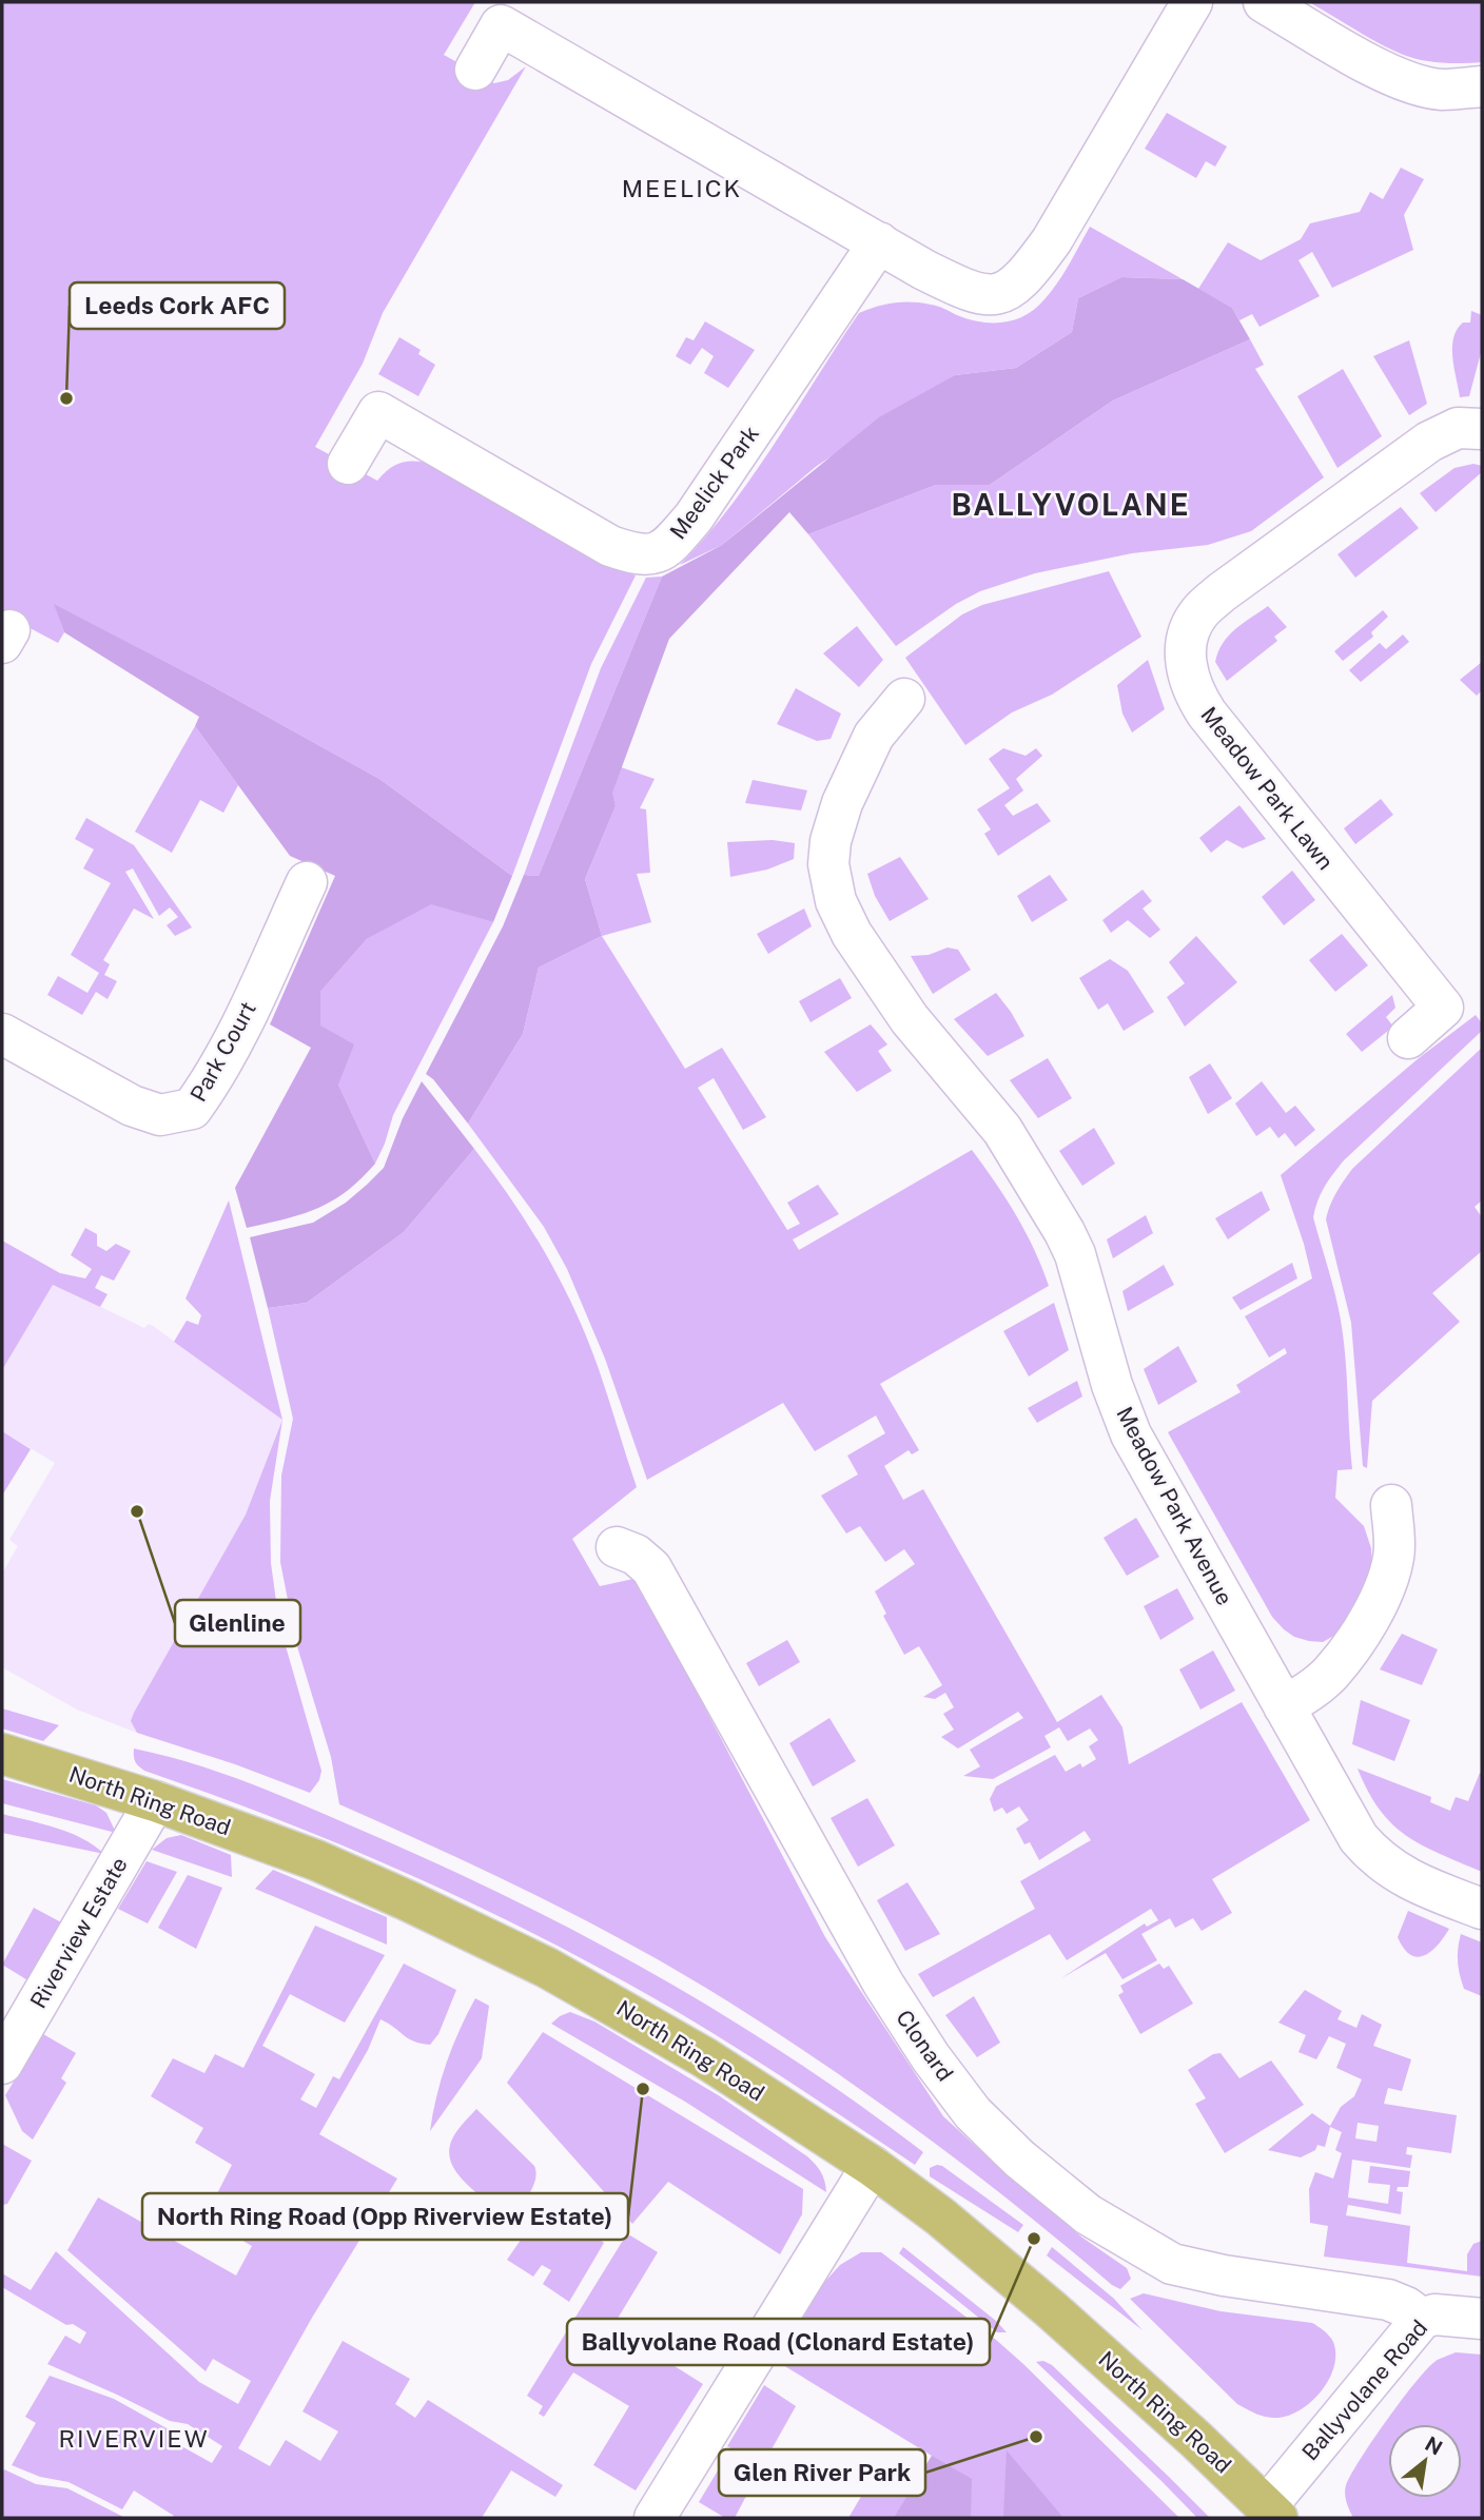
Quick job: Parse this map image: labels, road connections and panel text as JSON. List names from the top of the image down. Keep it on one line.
{"streets":{"main road":["North Ring Road"],"street":["Meelick Park","Meadow Park Lawn","Park Court","Meadow Park Avenue","Riverview Estate","Clonard","Ballyvolane Road"]},"crossings":[["North Ring Road","Riverview Estate"],["North Ring Road","Ballyvolane Road"],["Clonard","Ballyvolane Road"]],"districts":["MEELICK","BALLYVOLANE","RIVERVIEW"],"places":["Leeds Cork AFC","Glenline","North Ring Road (Opp Riverview Estate)","Ballyvolane Road (Clonard Estate)","Glen River Park"],"north":"top right"}
